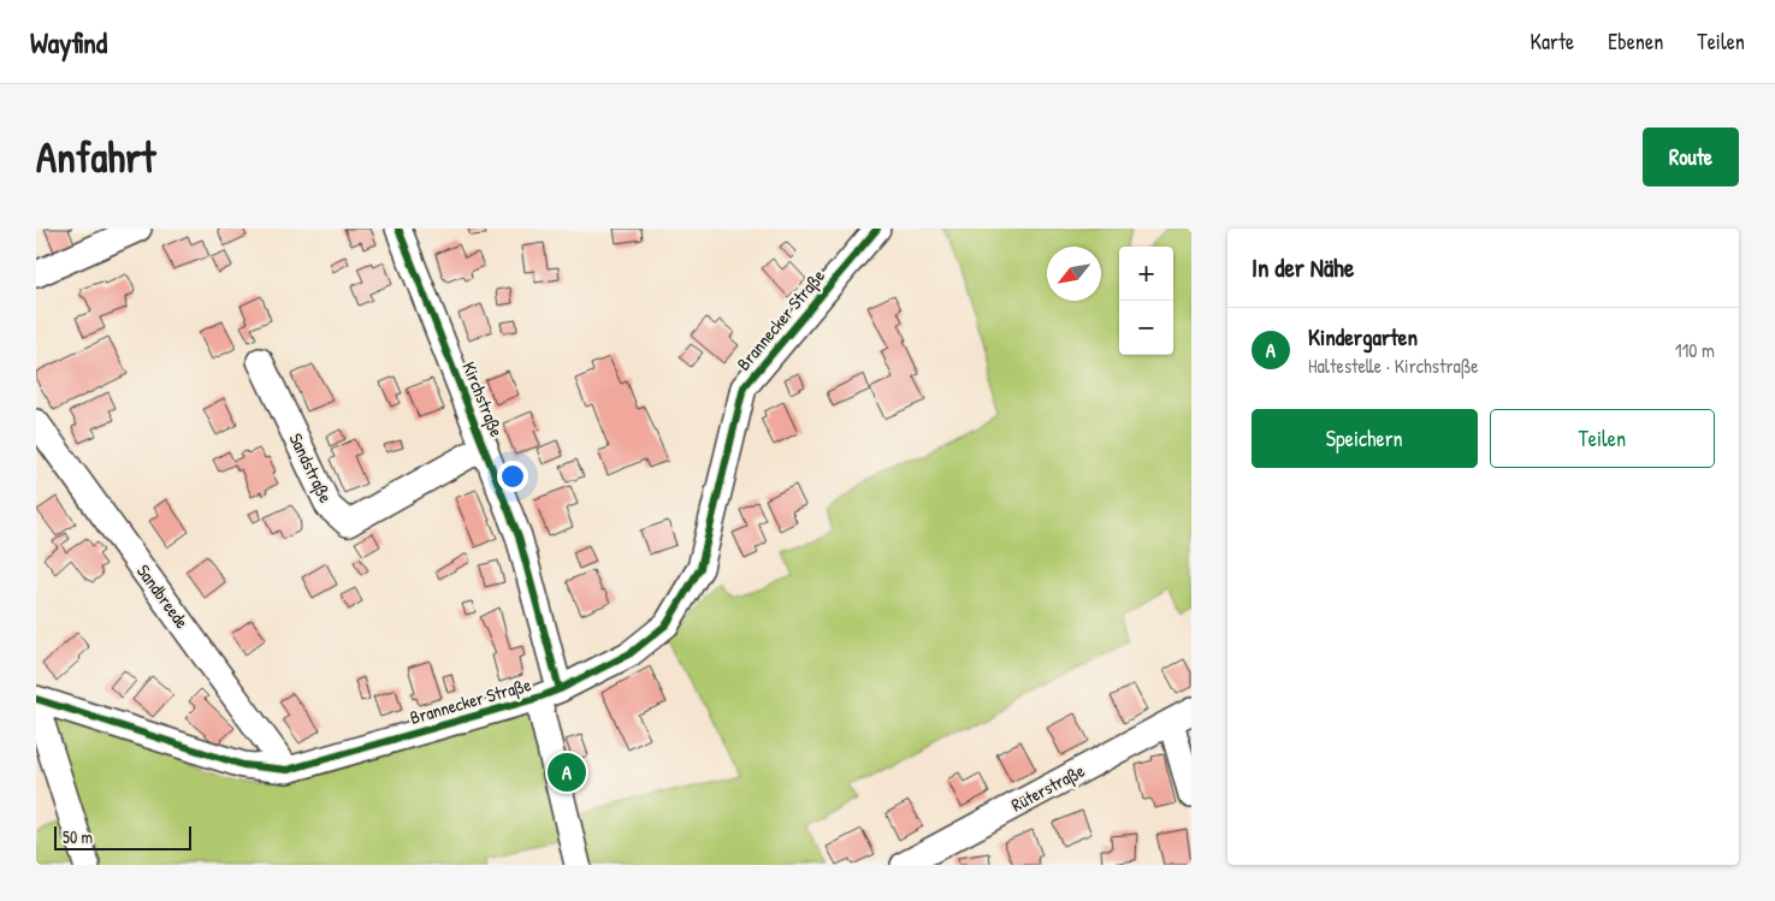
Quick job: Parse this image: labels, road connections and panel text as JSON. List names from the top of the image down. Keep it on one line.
{"streets":{"street":["Brannecker Straße","Kirchstraße","Sandstraße","Sandbreede","Rüterstraße"]},"crossings":[["Brannecker Straße","Kirchstraße"],["Brannecker Straße","Sandbreede"],["Kirchstraße","Sandstraße"]],"scale_bar":"50 m","north":"bottom left","page":{"header":"Wayfind","nav":["Karte","Ebenen","Teilen"],"buttons":["Route",["Speichern","Teilen"]],"title":"Anfahrt","heading":"In der Nähe","map_buttons":["+","−"],"list":[{"mark":"A","name":"Kindergarten","note":"Haltestelle · Kirchstraße","value":"110 m"}],"pins":"A","scale":"50 m"}}
